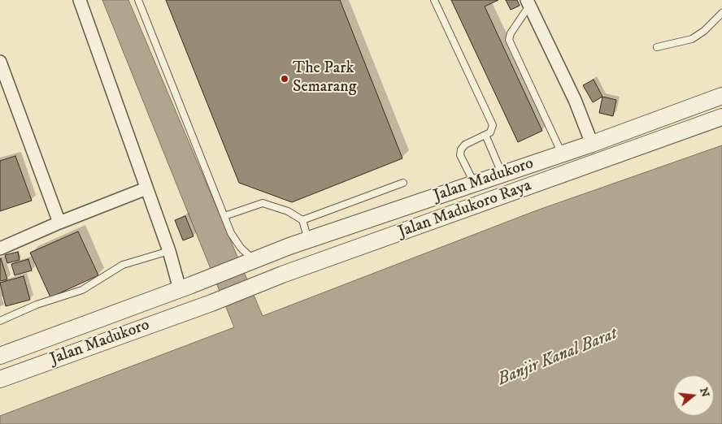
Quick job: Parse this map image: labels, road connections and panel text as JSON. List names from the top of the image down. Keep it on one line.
{"streets":{"street":["Jalan Madukoro","Jalan Madukoro Raya"]},"crossings":[["Jalan Madukoro","Jalan Madukoro Raya"]],"water":["Banjir Kanal Barat"],"places":["The Park Semarang"],"north":"right"}
